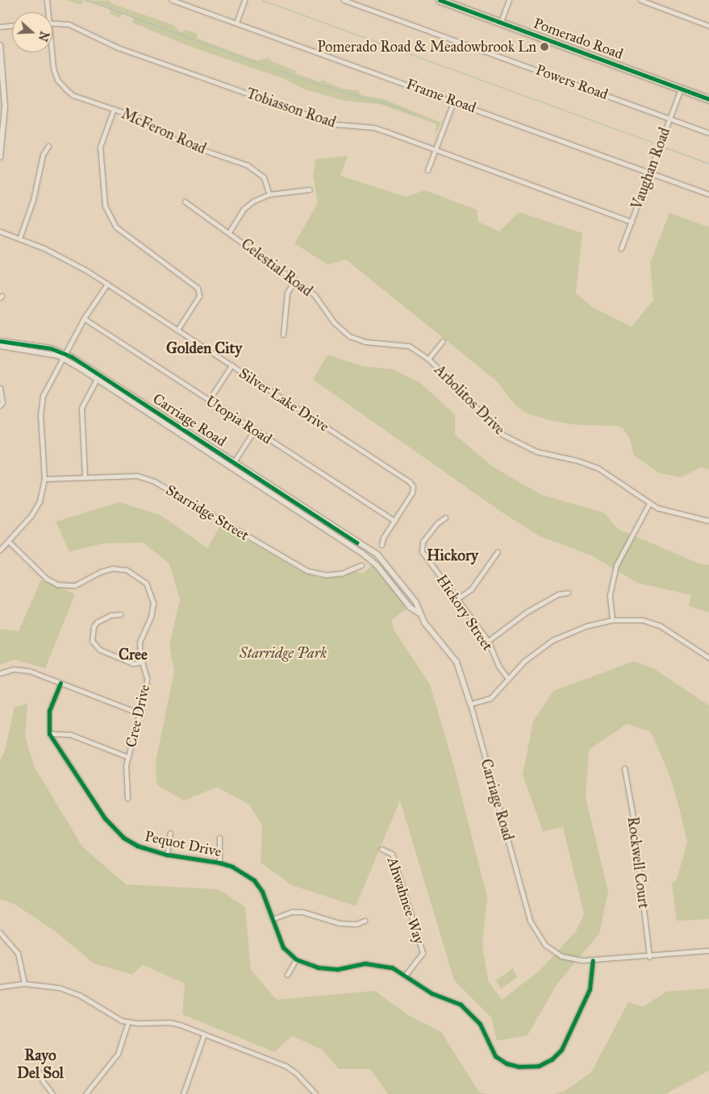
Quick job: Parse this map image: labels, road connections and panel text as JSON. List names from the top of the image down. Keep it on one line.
{"streets":{"main road":["Pomerado Road"],"street":["Powers Road","Frame Road","Tobiasson Road","McFeron Road","Vaughan Road","Celestial Road","Silver Lake Drive","Arbolitos Drive","Carriage Road","Utopia Road","Starridge Street","Hickory Street","Cree Drive","Pequot Drive","Rockwell Court","Ahwahnee Way"]},"crossings":[["Pomerado Road","Vaughan Road"],["Powers Road","Vaughan Road"],["Frame Road","Vaughan Road"],["Tobiasson Road","Vaughan Road"],["Celestial Road","Arbolitos Drive"],["Silver Lake Drive","Utopia Road"],["Carriage Road","Pequot Drive"],["Carriage Road","Rockwell Court"],["Pequot Drive","Ahwahnee Way"]],"districts":["Golden City","Hickory","Cree","Rayo Del Sol"],"parks":["Starridge Park"],"places":["Pomerado Road & Meadowbrook Ln"],"north":"right"}
